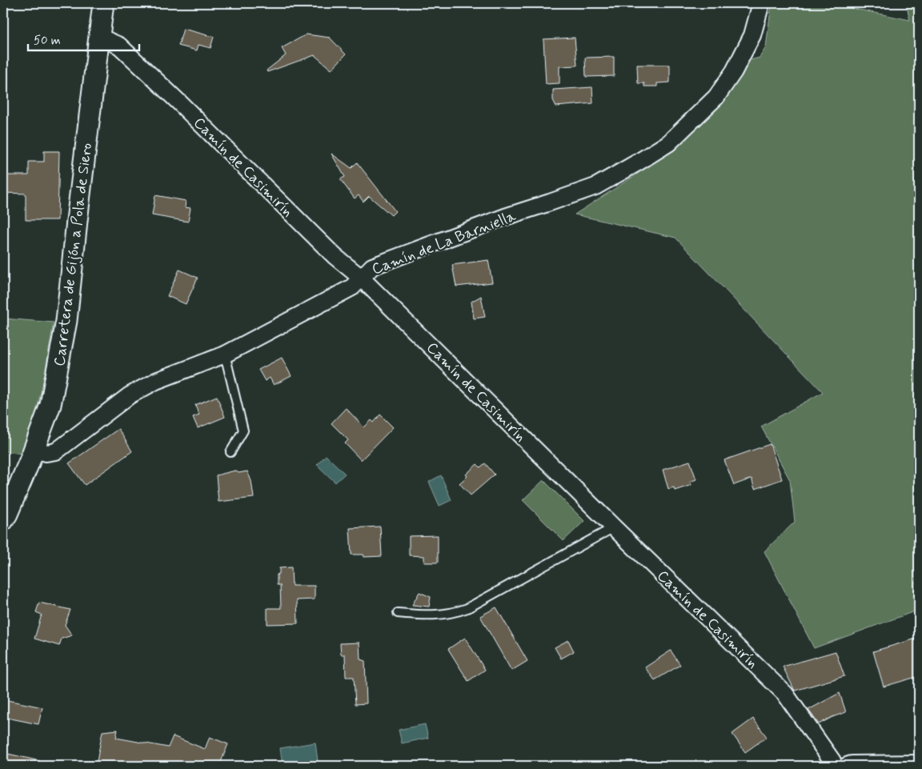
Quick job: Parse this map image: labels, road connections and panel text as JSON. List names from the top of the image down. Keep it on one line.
{"streets":{"street":["Camín de Casimirín","Camín de La Barniella","Carretera de Gijón a Pola de Siero"]},"crossings":[["Camín de Casimirín","Camín de La Barniella"],["Camín de Casimirín","Carretera de Gijón a Pola de Siero"],["Camín de La Barniella","Carretera de Gijón a Pola de Siero"]],"scale_bar":"50 m"}
